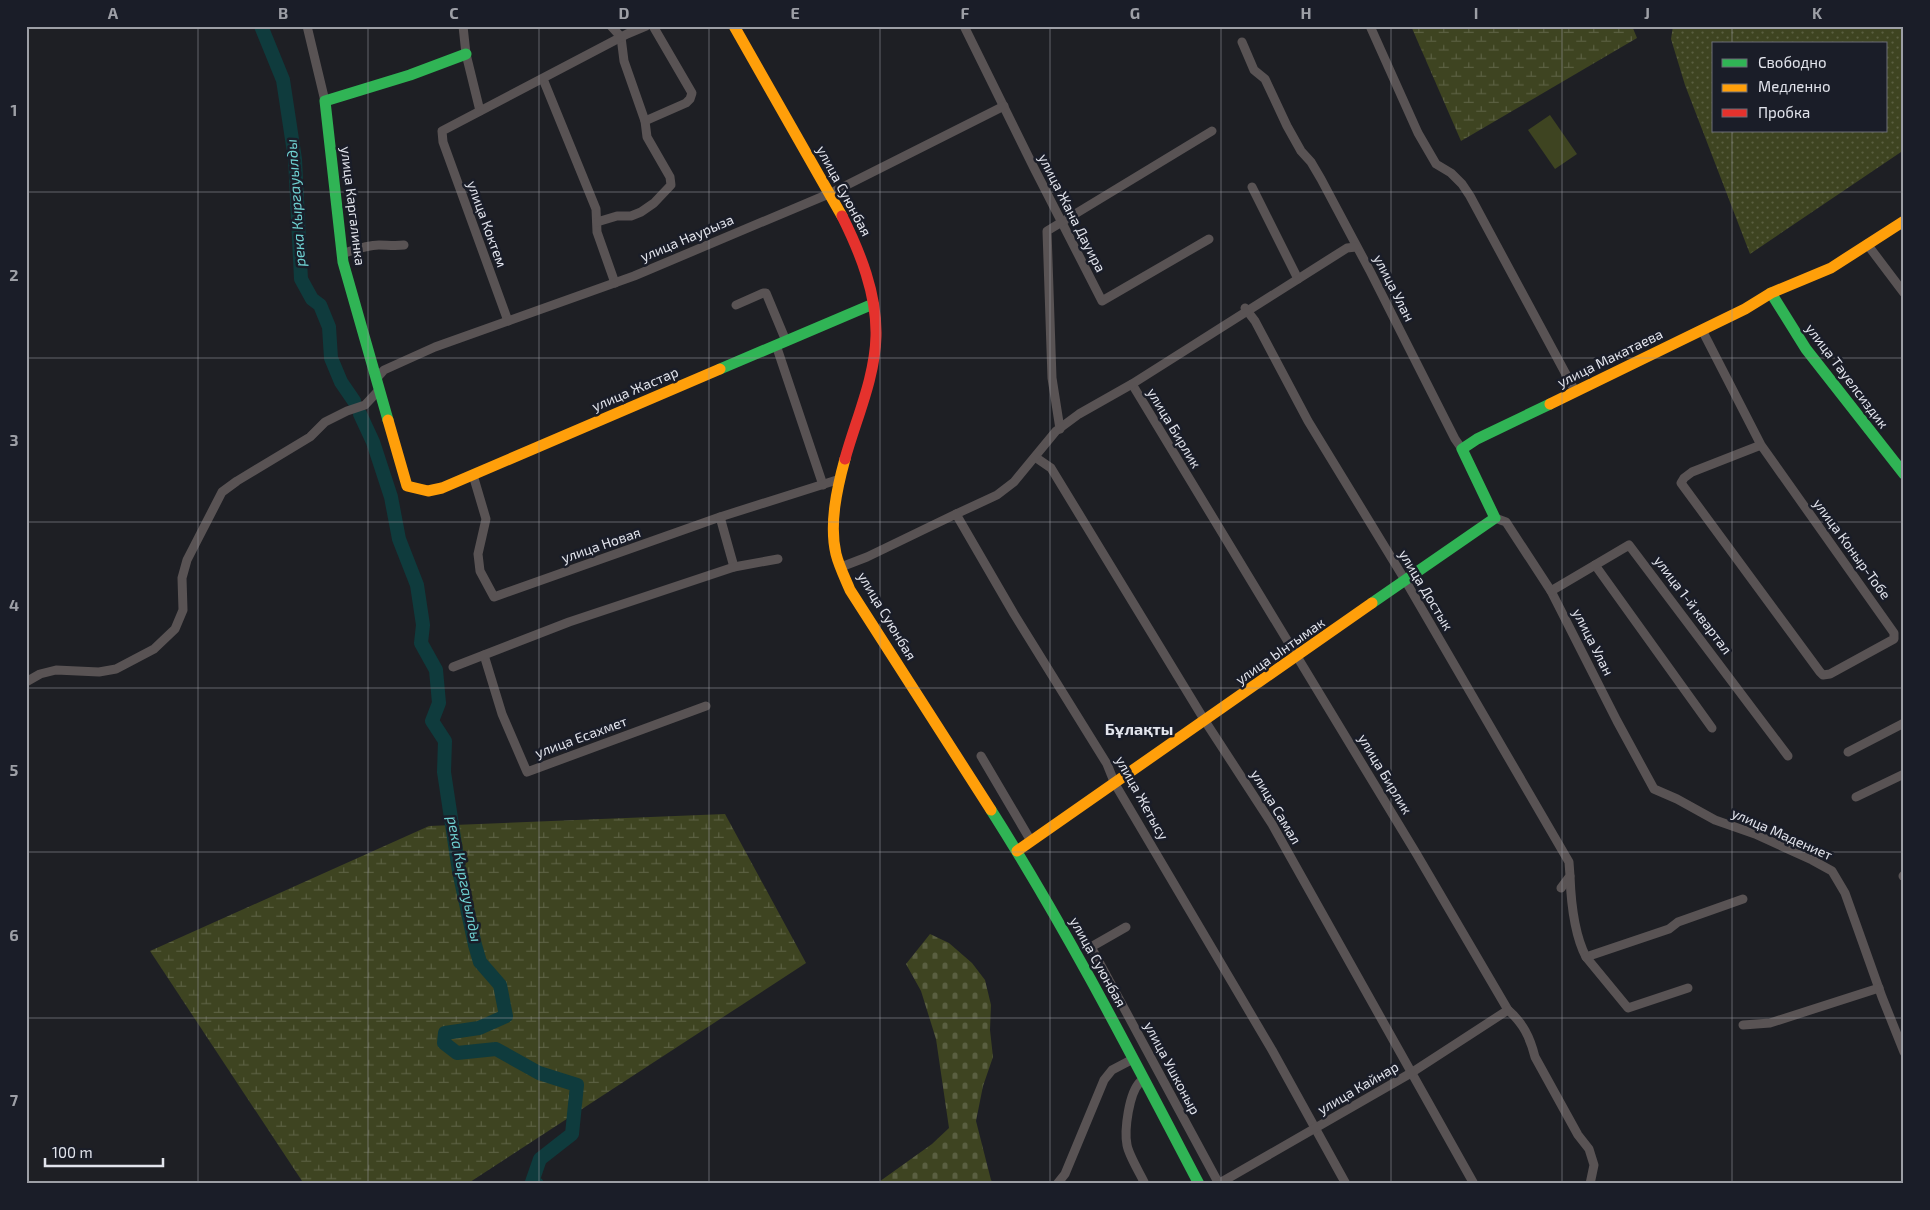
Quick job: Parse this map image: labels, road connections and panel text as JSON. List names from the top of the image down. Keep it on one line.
{"streets":{"street":["улица Суюнбая","улица Каргалинка","улица Жана Дауира","улица Коктем","улица Наурыза","улица Улан","улица Макатаева","улица Тауелсиздик","улица Жастар","улица Бирлик","улица Новая","улица Коныр-Тобе","улица Достык","улица 1-й квартал","улица Ынтымак","улица Есахмет","улица Жетысу","улица Самал","улица Мадениет","улица Ушконыр","улица Кайнар"]},"crossings":[["улица Суюнбая","улица Наурыза"],["улица Суюнбая","улица Жастар"],["улица Суюнбая","улица Новая"],["улица Суюнбая","улица Ынтымак"],["улица Каргалинка","улица Наурыза"],["улица Каргалинка","улица Жастар"],["улица Жана Дауира","улица Наурыза"],["улица Коктем","улица Наурыза"],["улица Улан","улица Макатаева"],["улица Улан","улица 1-й квартал"],["улица Улан","улица Ынтымак"],["улица Улан","улица Мадениет"],["улица Макатаева","улица Тауелсиздик"],["улица Макатаева","улица Коныр-Тобе"],["улица Жастар","улица Новая"],["улица Бирлик","улица Ынтымак"],["улица Бирлик","улица Кайнар"],["улица Достык","улица Ынтымак"],["улица Ынтымак","улица Жетысу"],["улица Ынтымак","улица Самал"],["улица Жетысу","улица Кайнар"],["улица Самал","улица Кайнар"],["улица Ушконыр","улица Кайнар"]],"districts":["Бұлақты"],"water":["река Кыргауылды"],"legend":["Свободно","Медленно","Пробка"],"scale_bar":"100 m","grid":{"columns":["A","B","C","D","E","F","G","H","I","J","K"],"rows":["1","2","3","4","5","6","7"]}}
